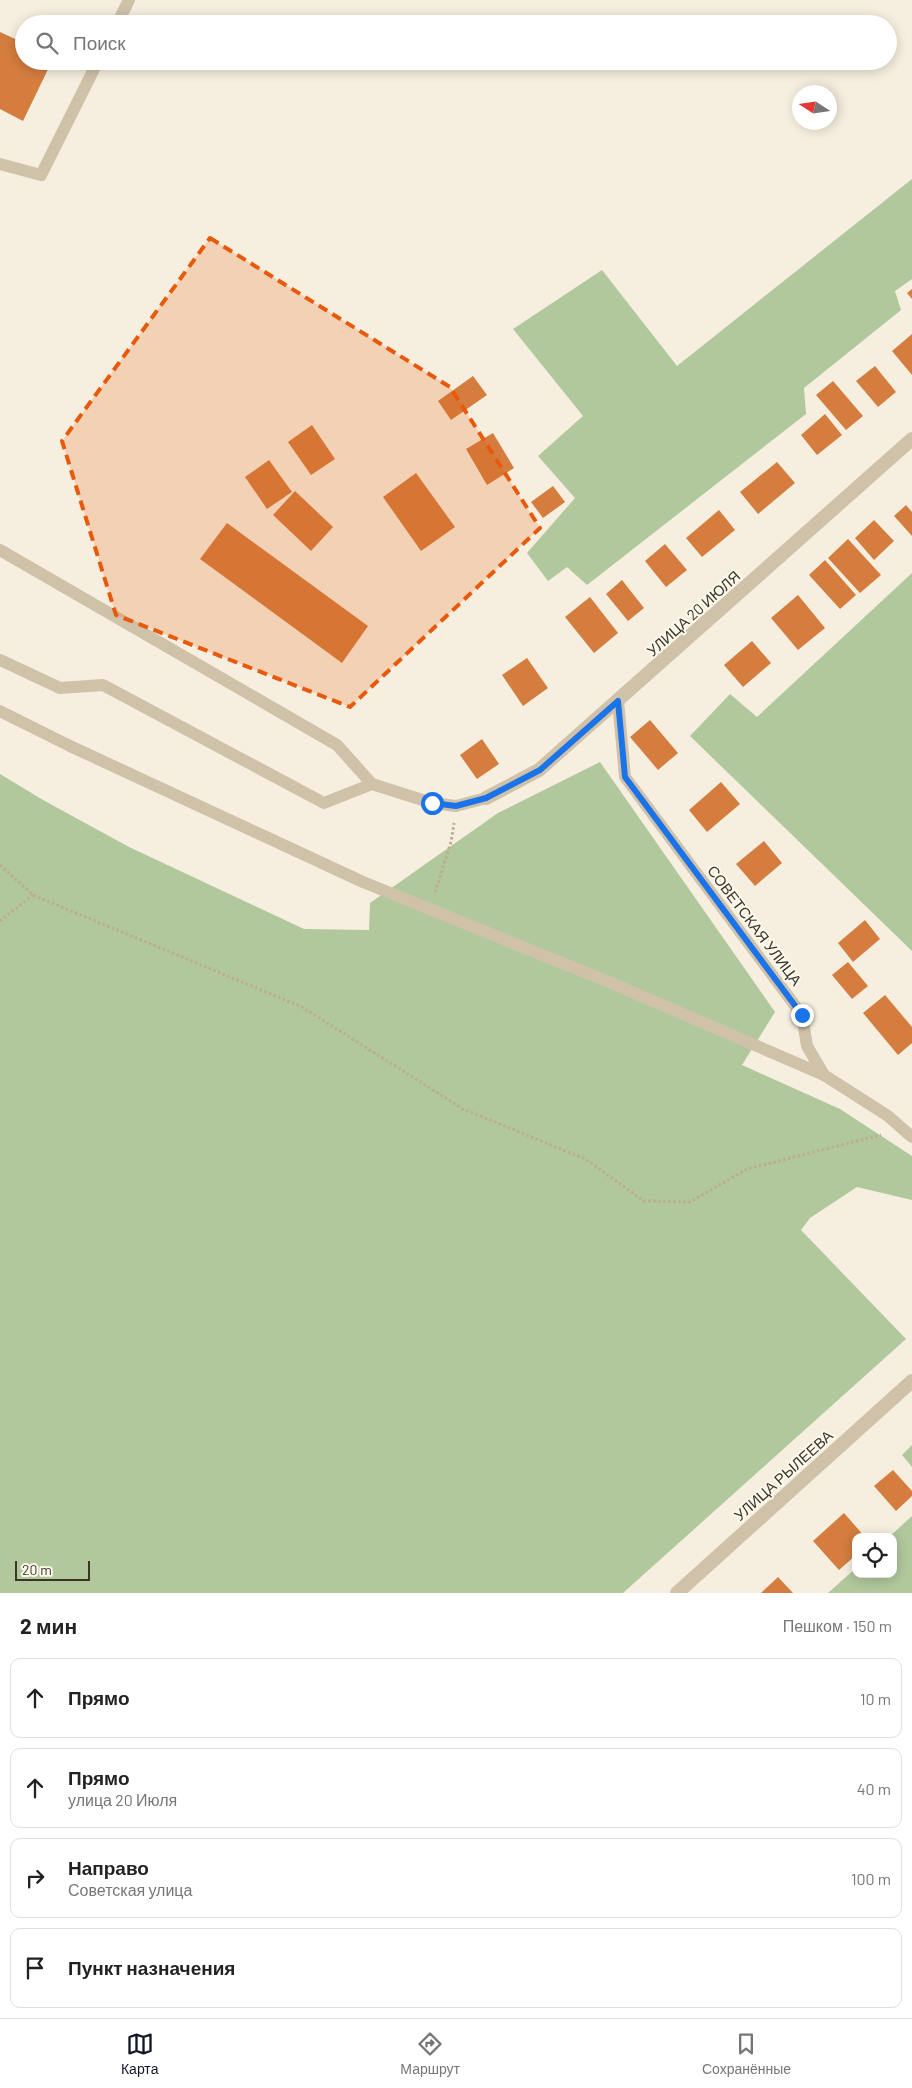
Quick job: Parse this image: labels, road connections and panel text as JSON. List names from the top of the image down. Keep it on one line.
{"streets":{"street":["УЛИЦА 20 ИЮЛЯ","УЛИЦА РЫЛЕЕВА"],"lane":["СОВЕТСКАЯ УЛИЦА"]},"crossings":[["УЛИЦА 20 ИЮЛЯ","СОВЕТСКАЯ УЛИЦА"]],"scale_bar":"20 m","north":"left","page":{"search":"Поиск","scale":"20 m","heading":["2 мин","Пешком · 150 m"],"list":[["Прямо","10 m"],["Прямо","улица 20 Июля","40 m"],["Направо","Советская улица","100 m"],"Пункт назначения"],"nav":["Карта","Маршрут","Сохранённые"]}}
